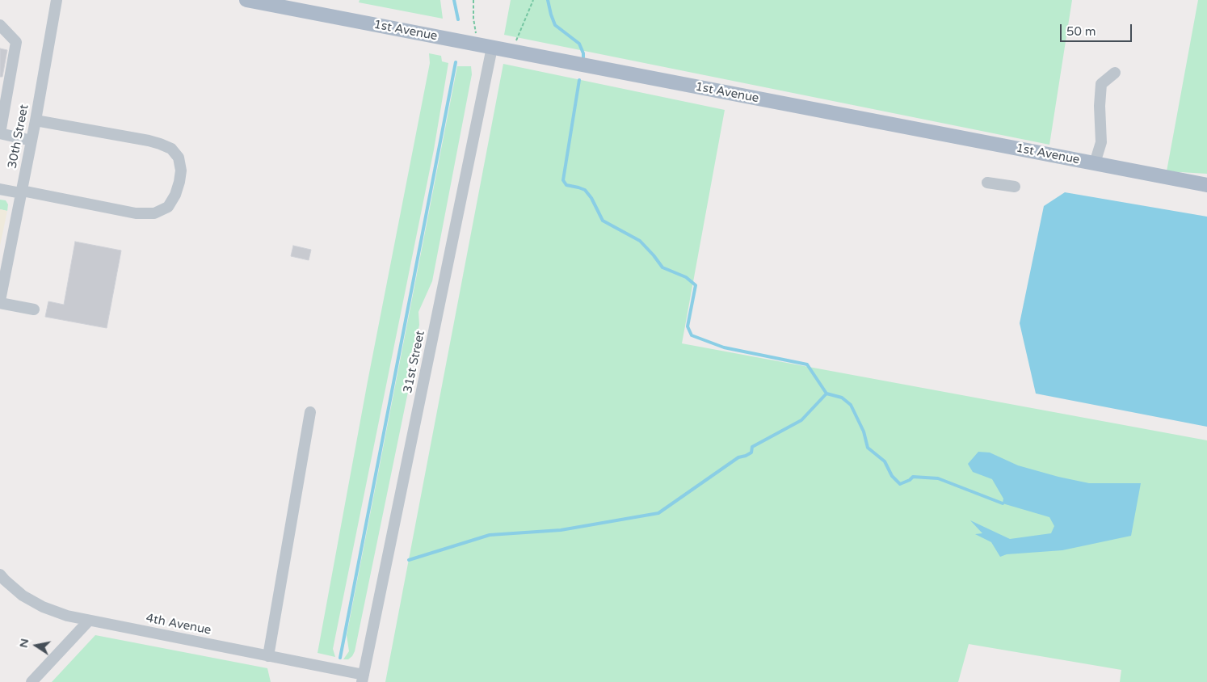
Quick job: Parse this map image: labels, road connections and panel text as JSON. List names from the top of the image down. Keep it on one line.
{"streets":{"main road":["1st Avenue"],"street":["30th Street","31st Street","4th Avenue"]},"crossings":[["1st Avenue","31st Street"],["31st Street","4th Avenue"]],"scale_bar":"50 m","north":"left"}
